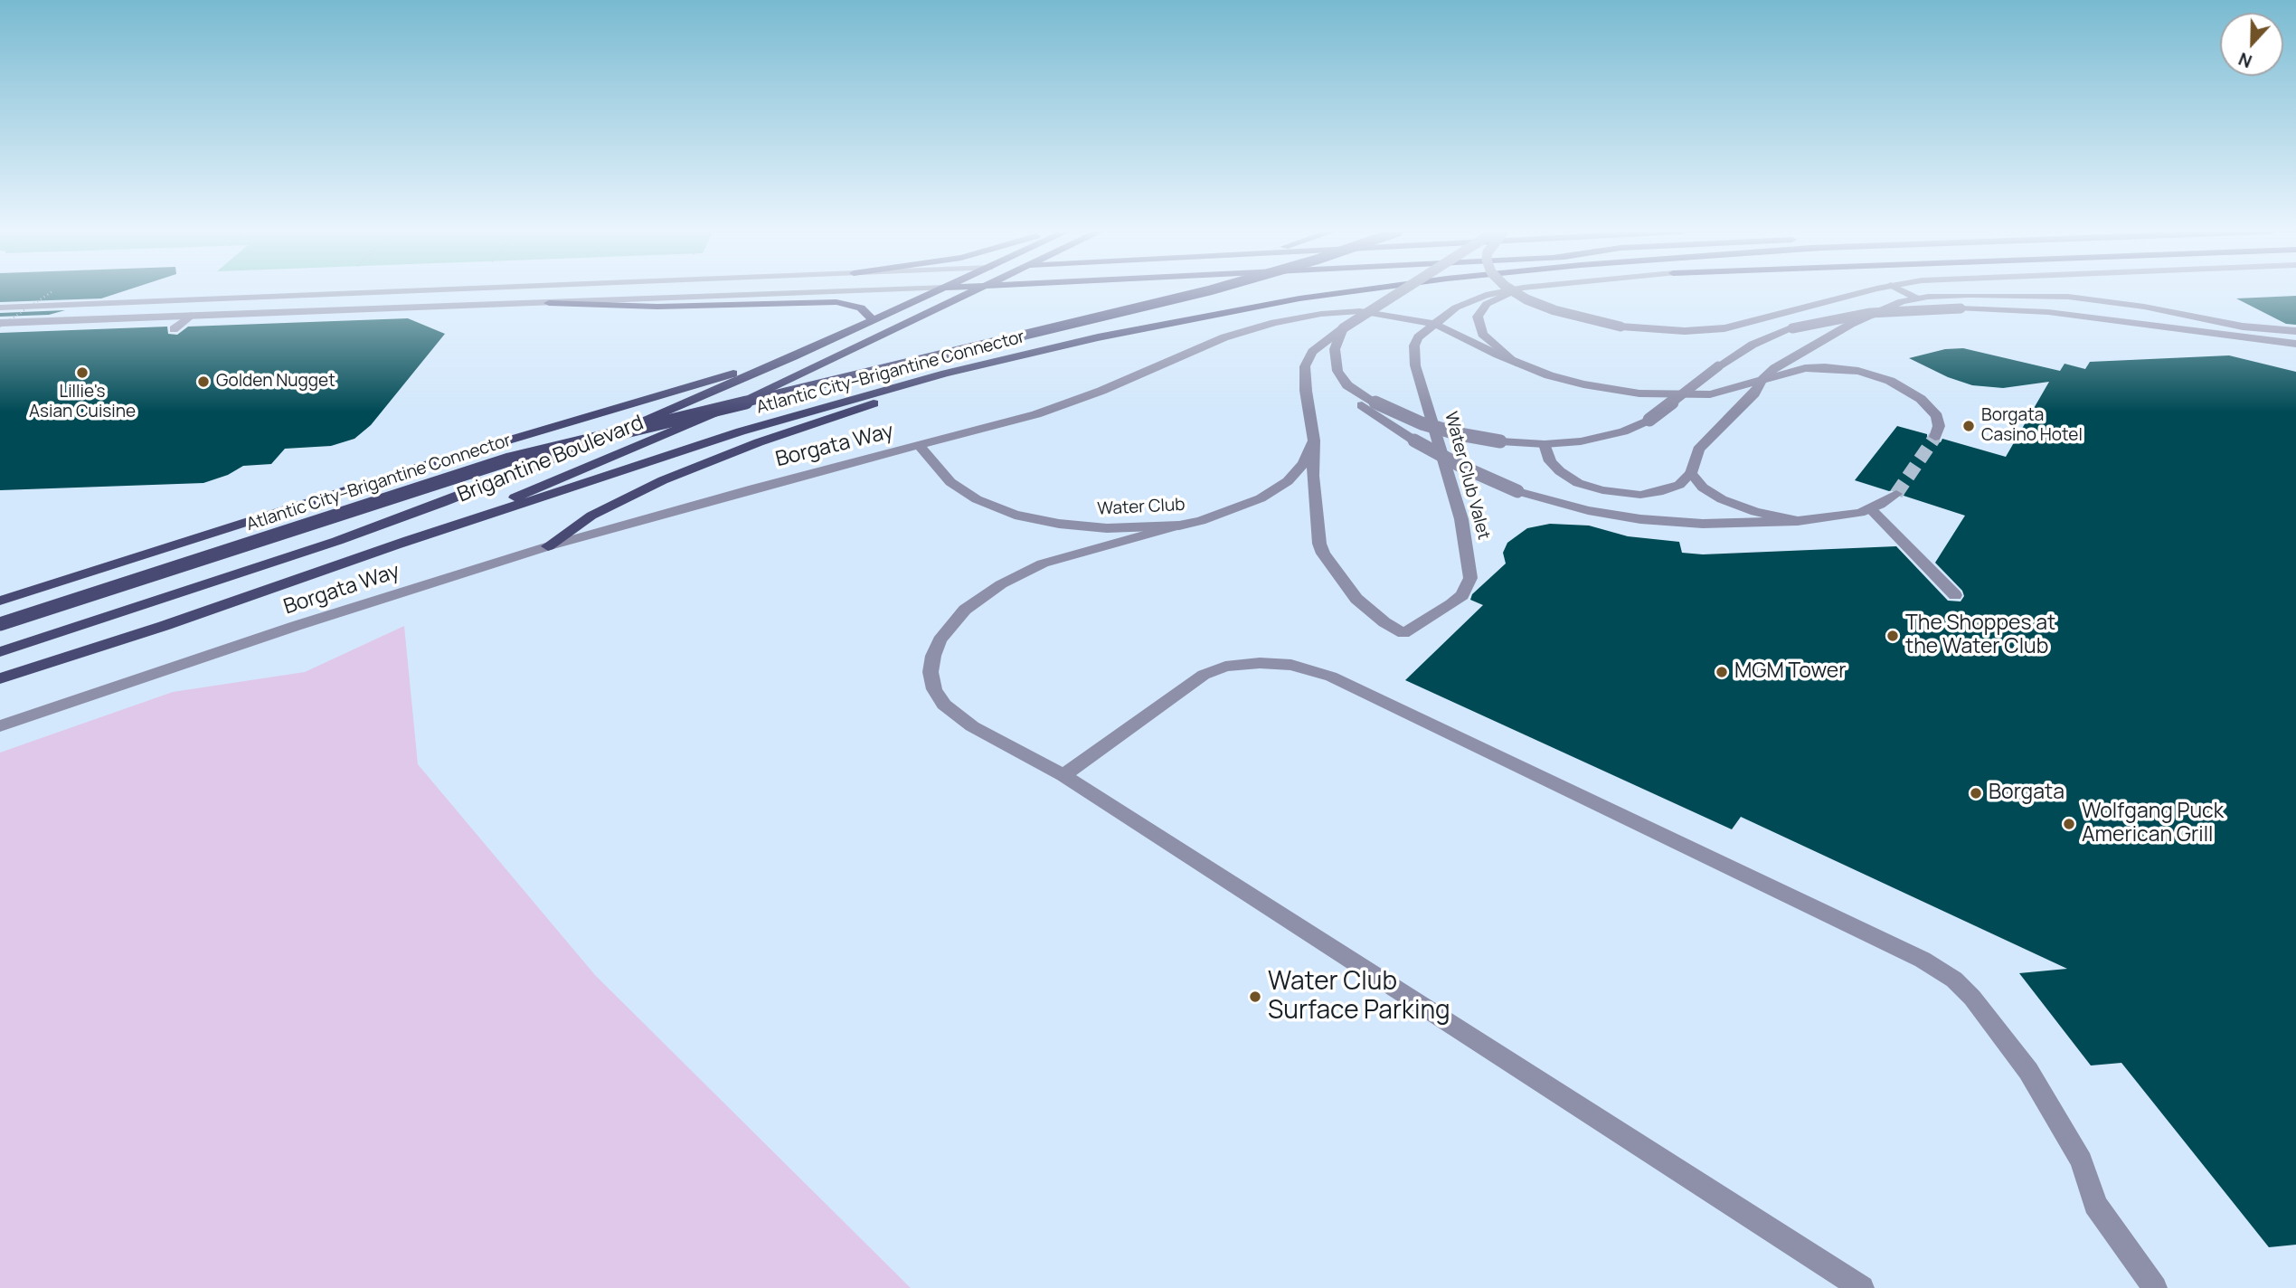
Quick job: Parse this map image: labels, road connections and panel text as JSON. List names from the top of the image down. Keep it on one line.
{"streets":{"main road":["Atlantic City–Brigantine Connector","Brigantine Boulevard"],"street":["Borgata Way","Water Club Valet","Water Club"]},"crossings":[["Atlantic City–Brigantine Connector","Brigantine Boulevard"],["Borgata Way","Water Club Valet"],["Borgata Way","Water Club"],["Water Club Valet","Water Club"]],"places":["Lillie's Asian Cuisine","Golden Nugget","Borgata Casino Hotel","The Shoppes at the Water Club","MGM Tower","Borgata","Wolfgang Puck American Grill","Water Club Surface Parking"],"north":"bottom"}
